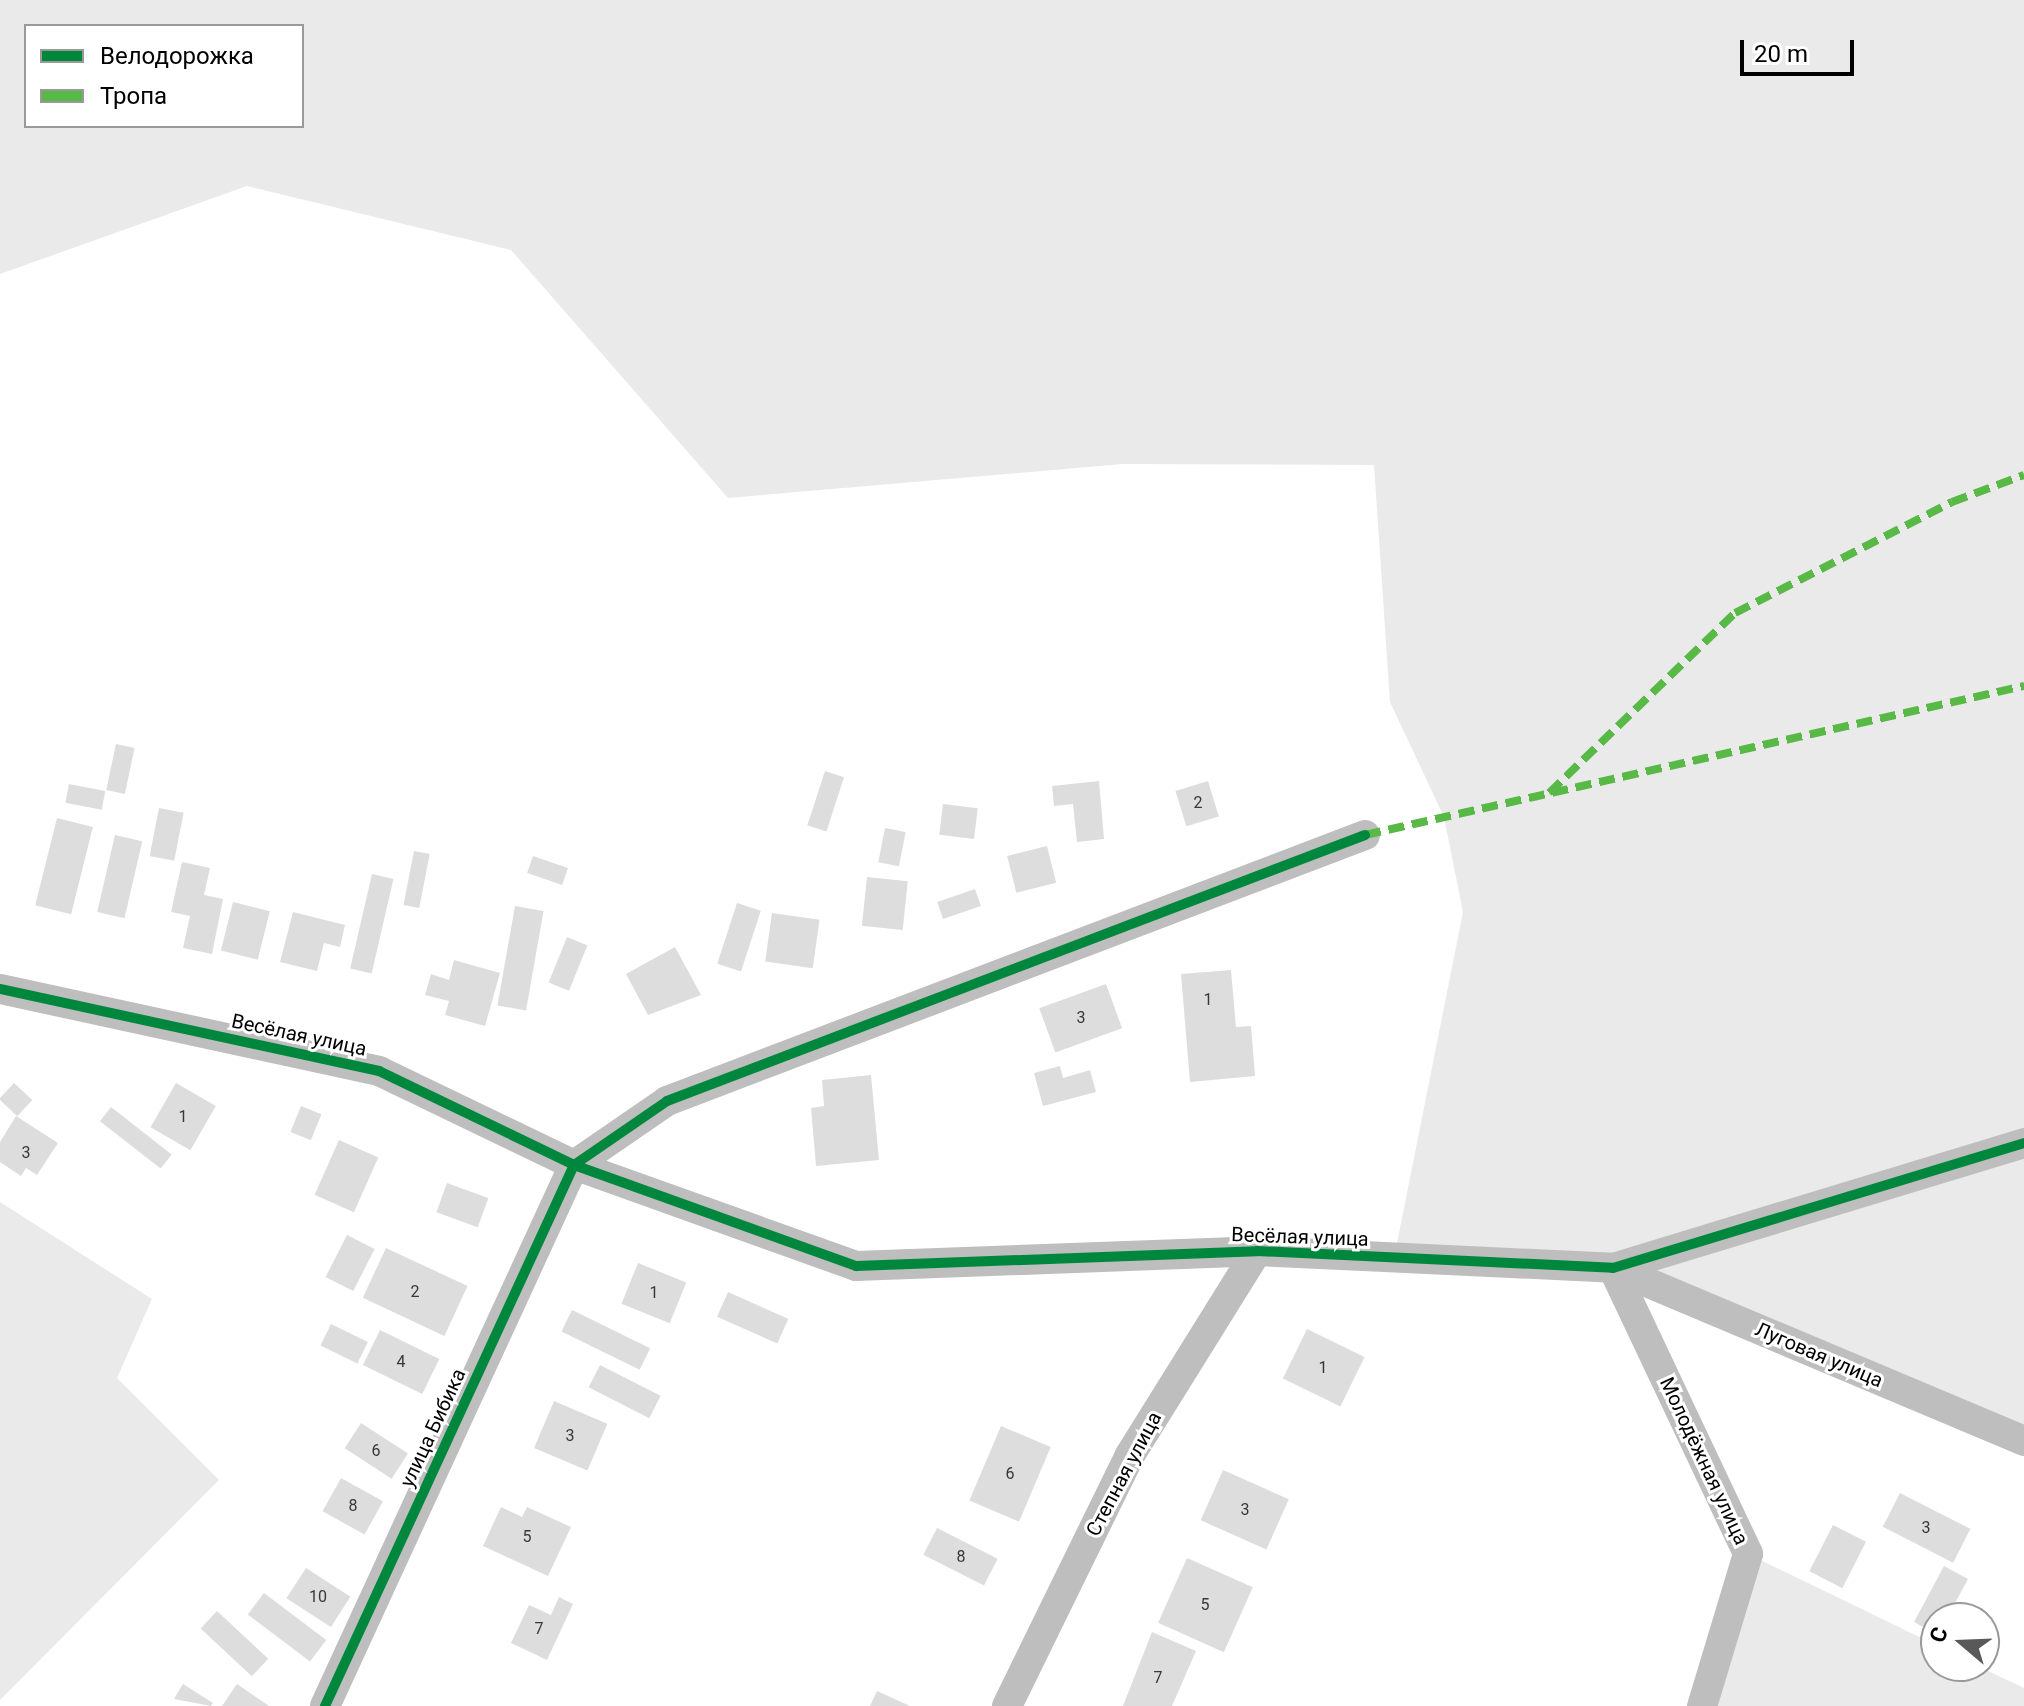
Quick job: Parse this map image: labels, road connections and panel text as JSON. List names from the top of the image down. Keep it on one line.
{"streets":{"street":["Весёлая улица","Луговая улица","улица Бибика","Молодёжная улица","Степная улица"]},"crossings":[["Весёлая улица","Луговая улица"],["Весёлая улица","улица Бибика"],["Весёлая улица","Молодёжная улица"],["Весёлая улица","Степная улица"],["Луговая улица","Молодёжная улица"]],"house_numbers":["2","1","3","1","3","2","1","4","1","3","6","6","8","3","3","5","8","10","5","7","7"],"legend":["Велодорожка","Тропа"],"scale_bar":"20 m","north":"left"}
